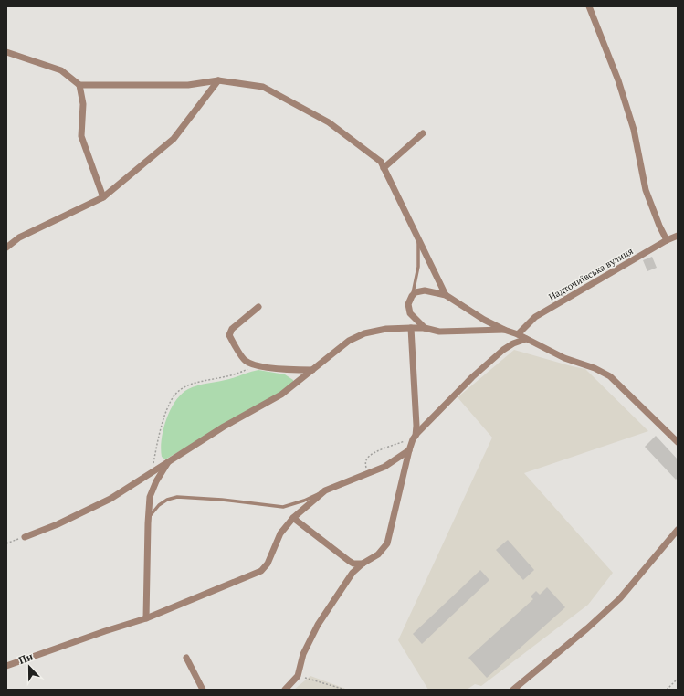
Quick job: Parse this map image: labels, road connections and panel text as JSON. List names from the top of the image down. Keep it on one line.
{"streets":{"street":["Надточиївська вулиця"]},"north":"top"}
